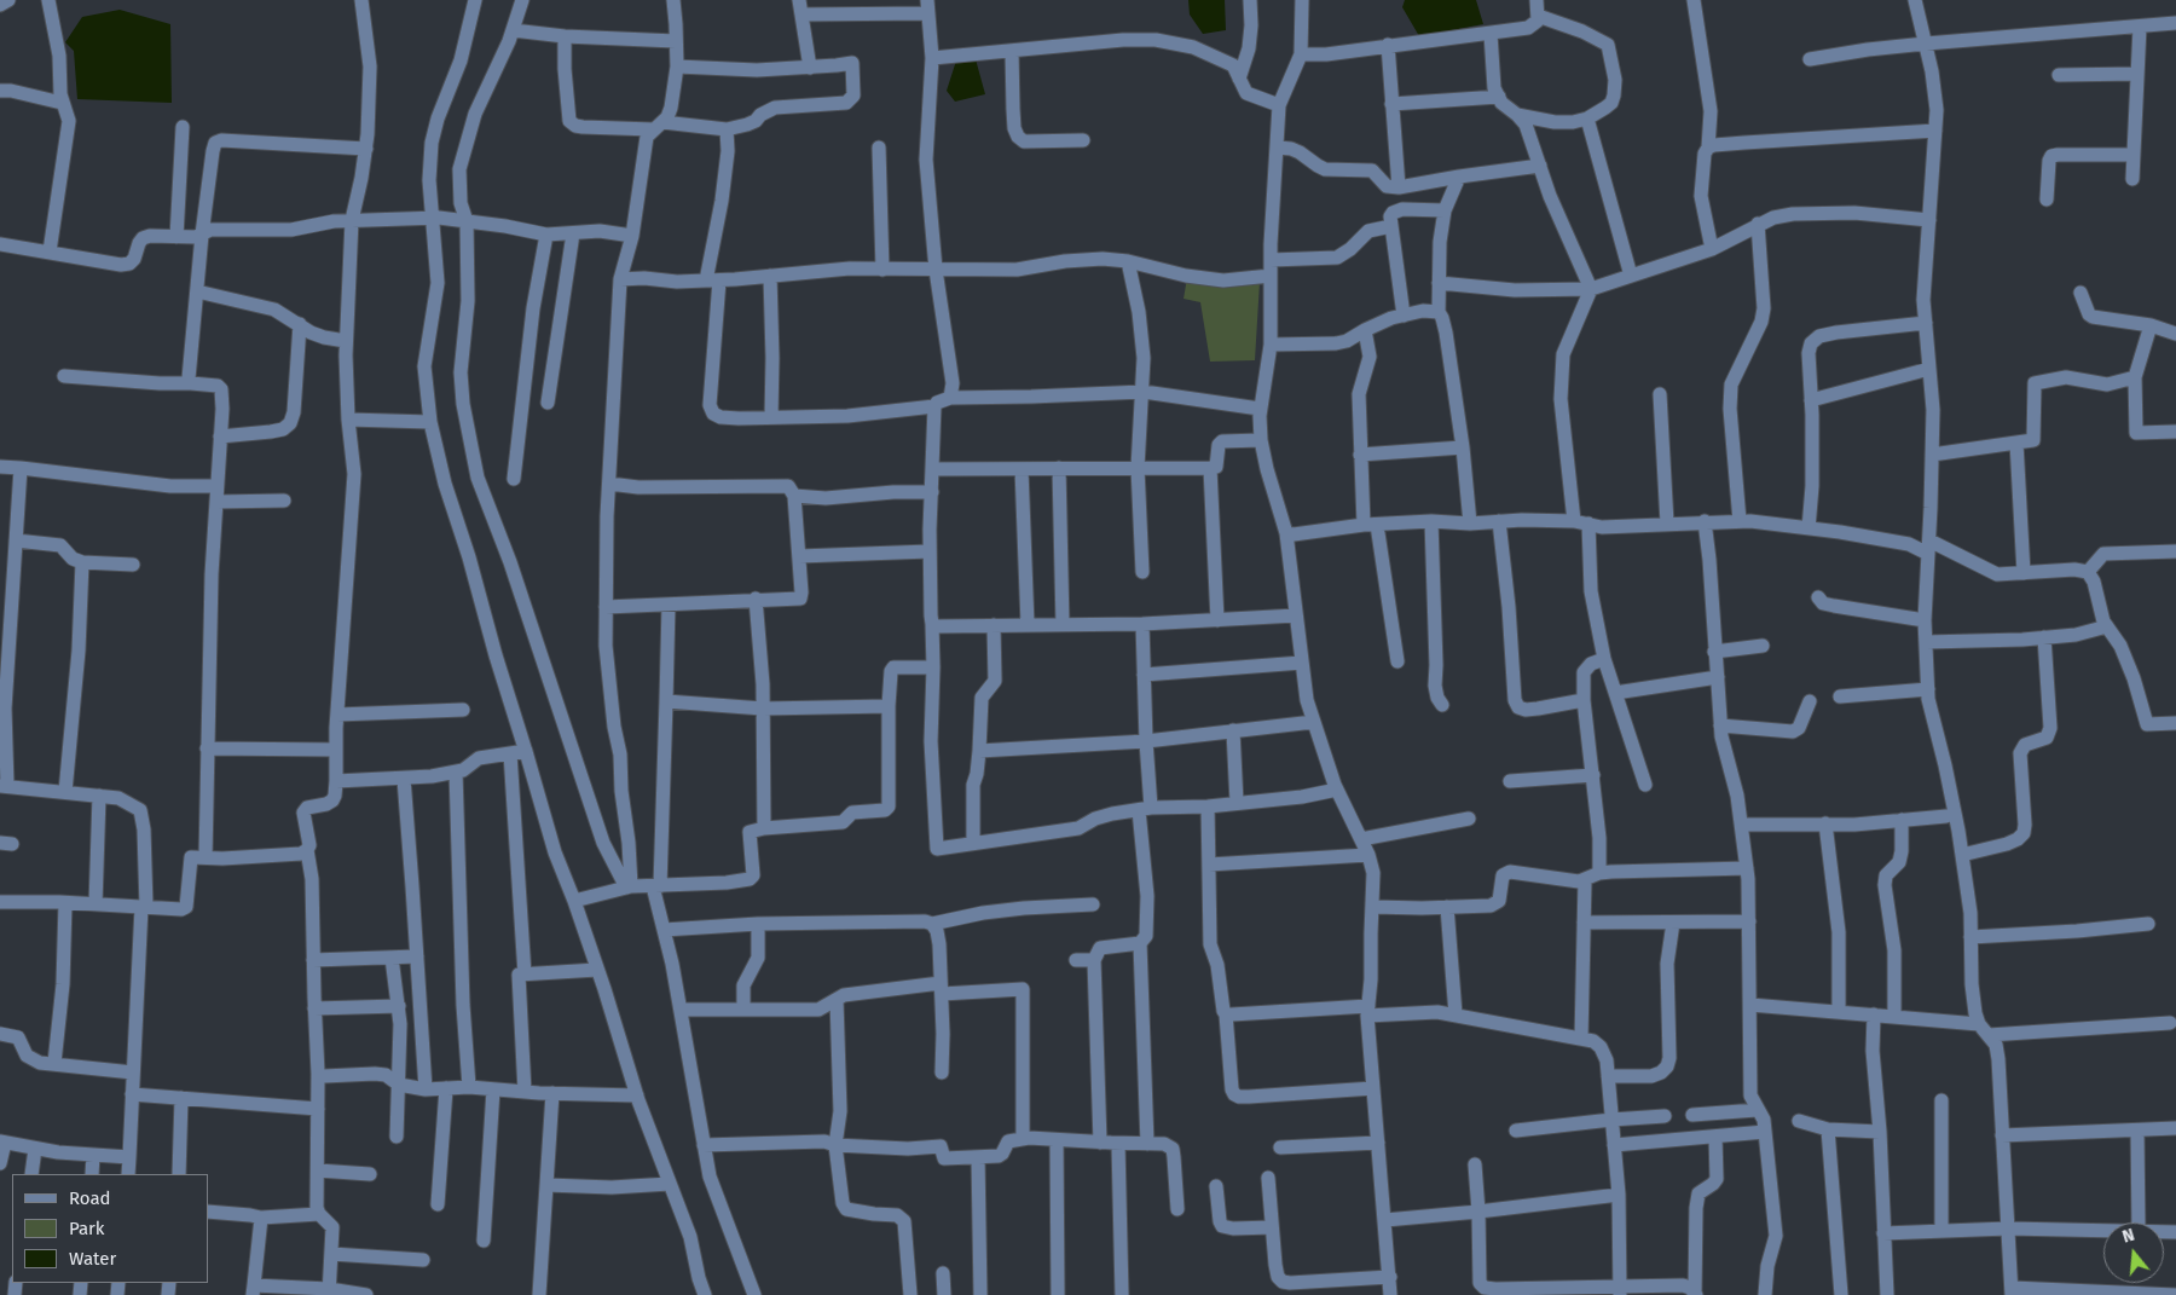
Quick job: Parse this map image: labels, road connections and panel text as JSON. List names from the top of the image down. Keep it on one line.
{"legend":["Road","Park","Water"],"north":"top"}
